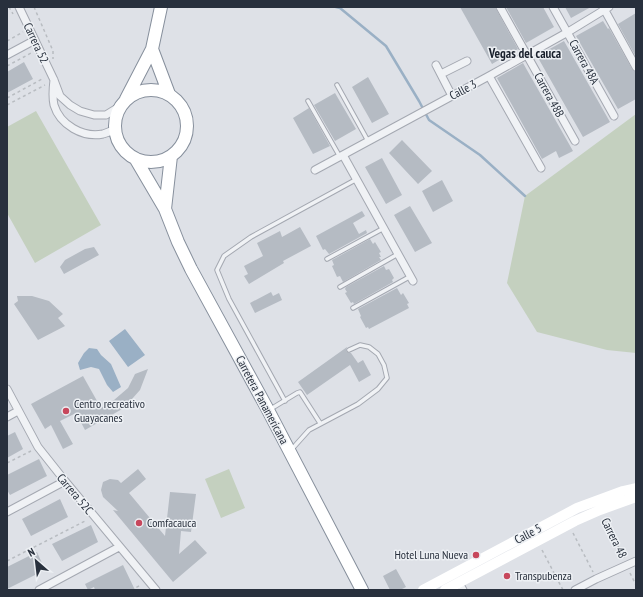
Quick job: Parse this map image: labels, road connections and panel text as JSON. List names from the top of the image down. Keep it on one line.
{"streets":{"highway":["Carretera Panamericana"],"main road":["Calle 5"],"street":["Carrera 52","Carrera 48A","Calle 3","Carrera 48B","Carrera 52C"],"path":["Carrera 48"]},"crossings":[["Carrera 52","Carretera Panamericana"],["Carrera 48A","Calle 3"],["Calle 3","Carrera 48B"],["Calle 5","Carrera 48"]],"districts":["Vegas del cauca"],"places":["Centro recreativo Guayacanes","Comfacauca","Hotel Luna Nueva","Transpubenza"],"north":"top left"}
